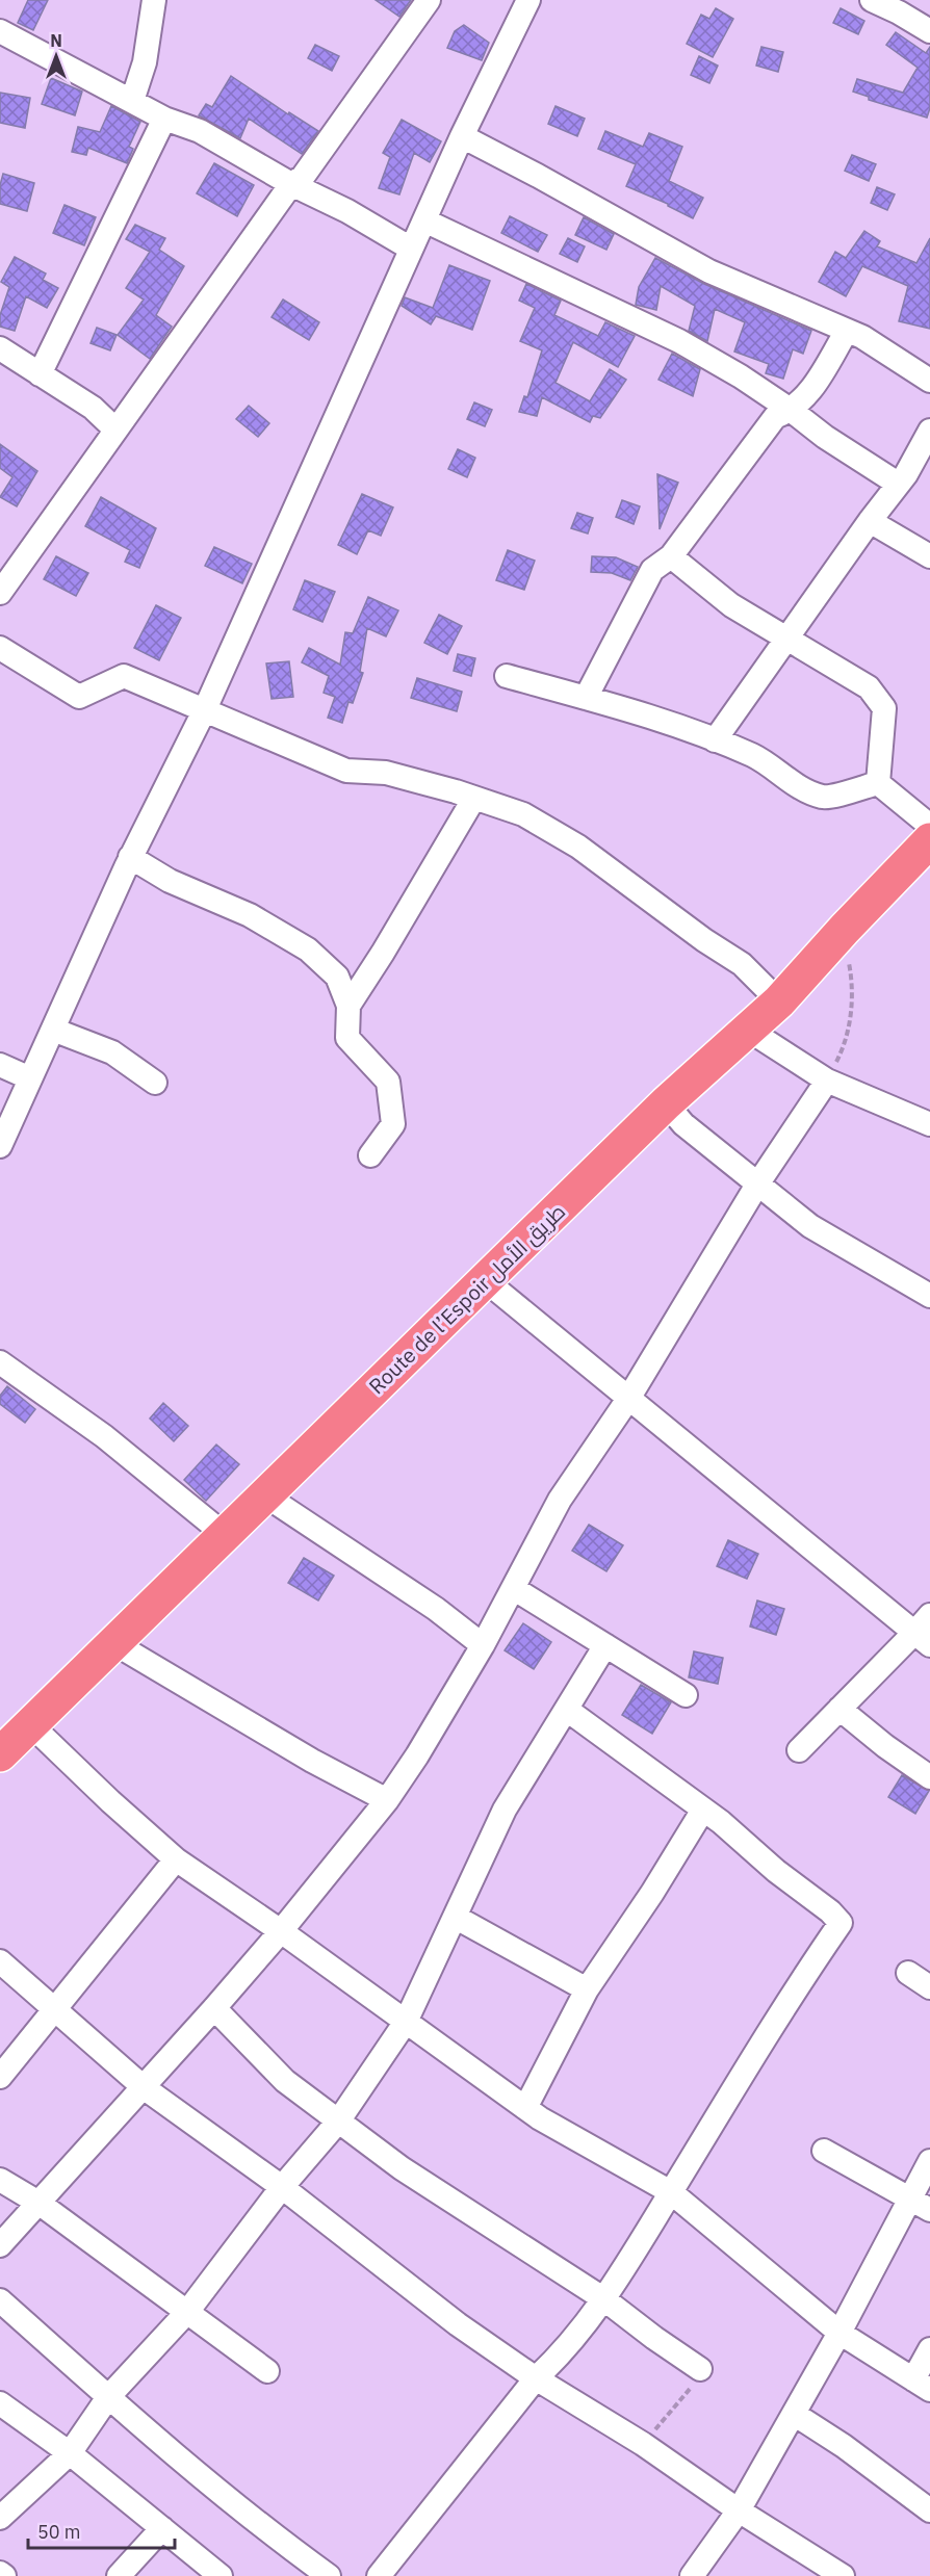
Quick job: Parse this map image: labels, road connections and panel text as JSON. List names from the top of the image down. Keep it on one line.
{"streets":{"highway":["Route de l’Espoir طريق الأمل"]},"scale_bar":"50 m","north":"top"}
